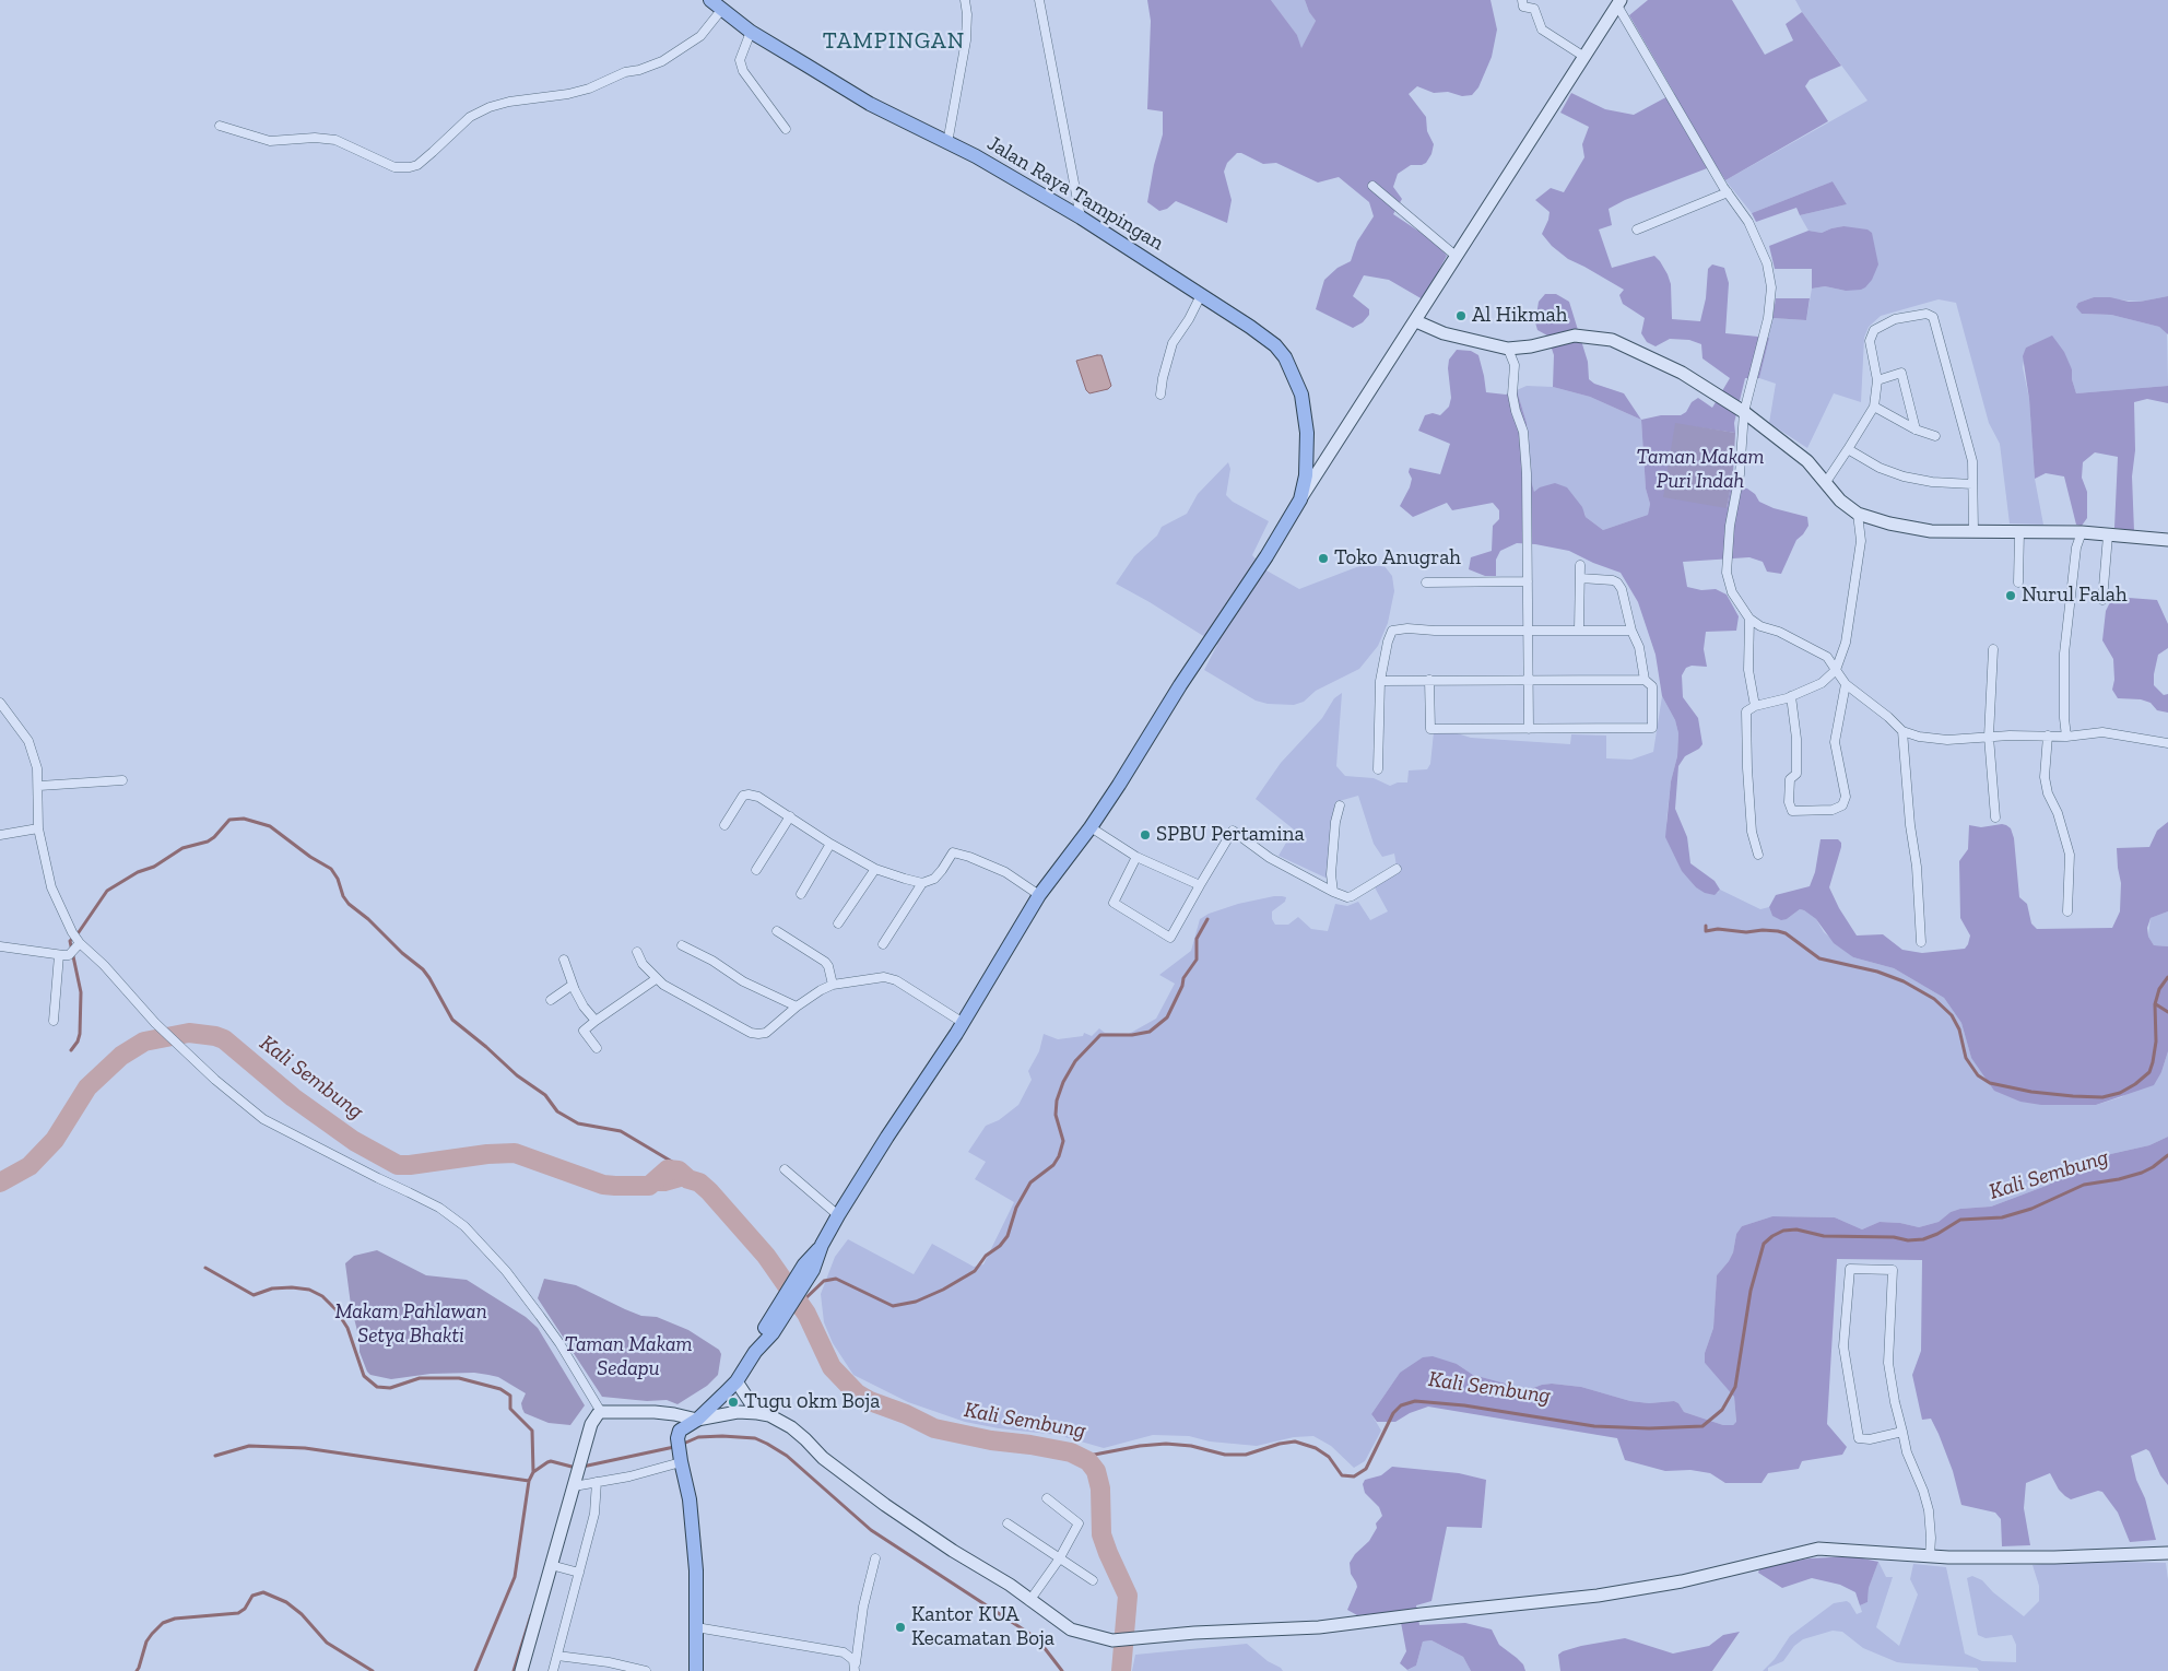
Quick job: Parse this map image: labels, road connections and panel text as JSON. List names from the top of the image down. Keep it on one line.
{"streets":{"main road":["Jalan Raya Tampingan"]},"districts":["TAMPINGAN"],"water":["Kali Sembung"],"parks":["Taman Makam Puri Indah","Makam Pahlawan Setya Bhakti","Taman Makam Sedapu"],"places":["Al Hikmah","Toko Anugrah","Nurul Falah","SPBU Pertamina","Tugu 0km Boja","Kantor KUA Kecamatan Boja"]}
